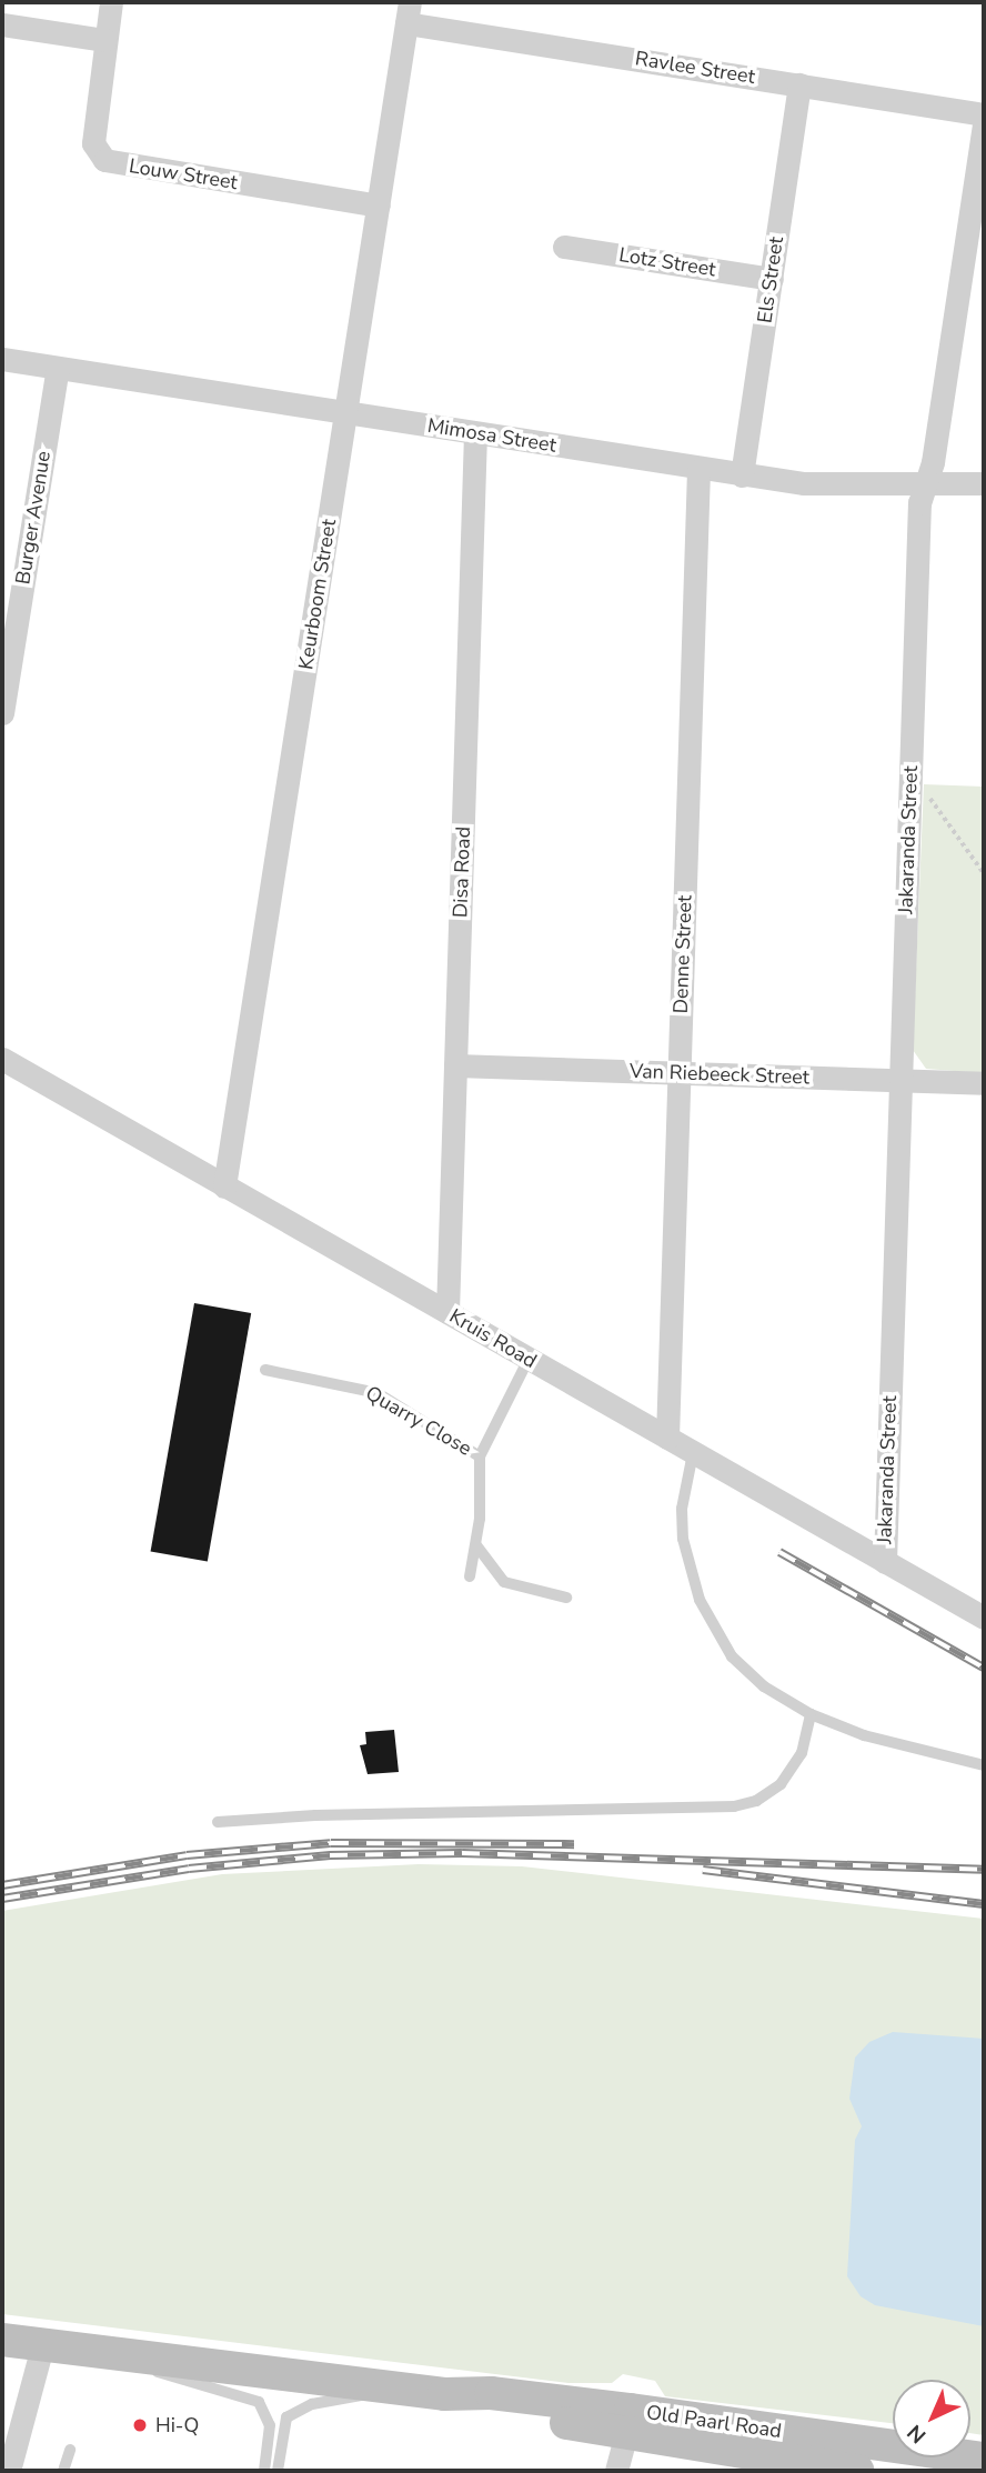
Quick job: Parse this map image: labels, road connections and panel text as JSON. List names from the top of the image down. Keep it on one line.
{"streets":{"main road":["Old Paarl Road"],"street":["Ravlee Street","Louw Street","Lotz Street","Els Street","Mimosa Street","Burger Avenue","Keurboom Street","Jakaranda Street","Disa Road","Denne Street","Van Riebeeck Street","Kruis Road"],"lane":["Quarry Close"]},"crossings":[["Ravlee Street","Els Street"],["Ravlee Street","Keurboom Street"],["Louw Street","Keurboom Street"],["Lotz Street","Els Street"],["Els Street","Mimosa Street"],["Mimosa Street","Burger Avenue"],["Mimosa Street","Keurboom Street"],["Mimosa Street","Jakaranda Street"],["Mimosa Street","Disa Road"],["Mimosa Street","Denne Street"],["Keurboom Street","Kruis Road"],["Jakaranda Street","Van Riebeeck Street"],["Jakaranda Street","Kruis Road"],["Disa Road","Van Riebeeck Street"],["Disa Road","Kruis Road"],["Denne Street","Van Riebeeck Street"],["Denne Street","Kruis Road"],["Kruis Road","Quarry Close"]],"places":["Hi-Q"],"north":"bottom left"}
